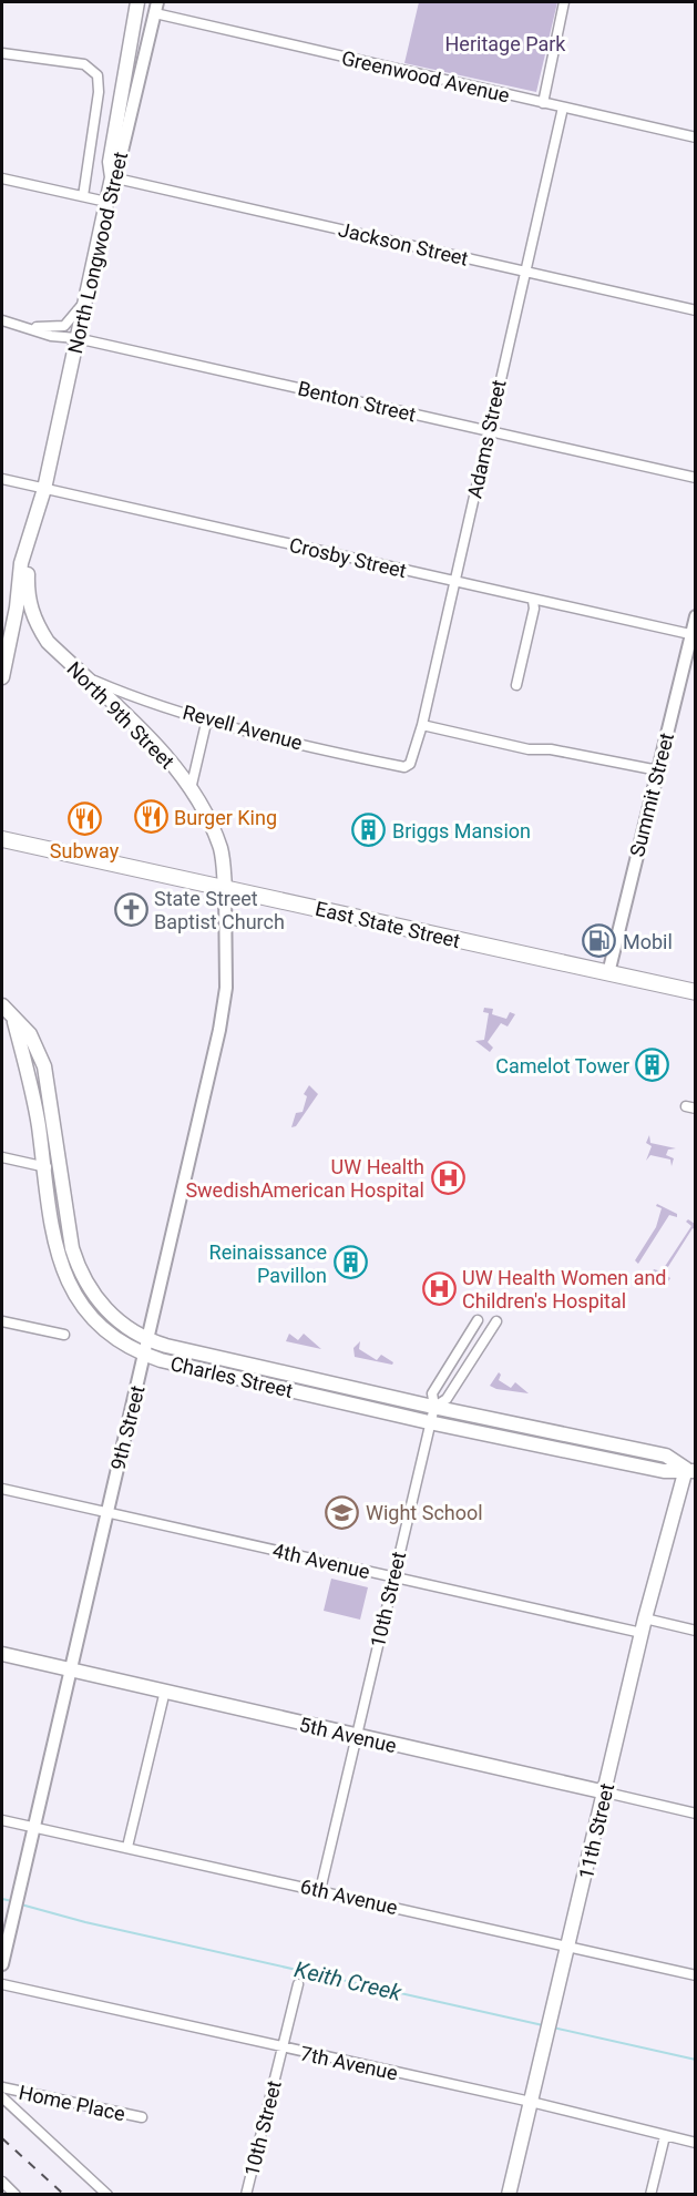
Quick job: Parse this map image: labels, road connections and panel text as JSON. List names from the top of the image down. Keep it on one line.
{"streets":{"main road":["North Longwood Street","North 9th Street","East State Street","Charles Street","5th Avenue","11th Street"],"street":["Greenwood Avenue","Jackson Street","Benton Street","Adams Street","Crosby Street","Revell Avenue","Summit Street","9th Street","4th Avenue","10th Street","6th Avenue","7th Avenue","Home Place"]},"crossings":[["Greenwood Avenue","North Longwood Street"],["Greenwood Avenue","Adams Street"],["Jackson Street","North Longwood Street"],["Jackson Street","Adams Street"],["North Longwood Street","Benton Street"],["North Longwood Street","Crosby Street"],["North Longwood Street","North 9th Street"],["Benton Street","Adams Street"],["Adams Street","Crosby Street"],["Adams Street","Revell Avenue"],["Crosby Street","Summit Street"],["North 9th Street","Revell Avenue"],["North 9th Street","East State Street"],["North 9th Street","9th Street"],["Summit Street","East State Street"],["East State Street","9th Street"],["Charles Street","9th Street"],["Charles Street","10th Street"],["Charles Street","11th Street"],["9th Street","4th Avenue"],["9th Street","5th Avenue"],["9th Street","6th Avenue"],["4th Avenue","10th Street"],["4th Avenue","11th Street"],["10th Street","5th Avenue"],["10th Street","6th Avenue"],["10th Street","7th Avenue"],["5th Avenue","11th Street"],["11th Street","6th Avenue"],["11th Street","7th Avenue"]],"water":["Keith Creek"],"parks":["Heritage Park"],"places":{"restaurant":["Burger King","Subway"],"building":["Briggs Mansion","Camelot Tower","Reinaissance Pavillon"],"church":["State Street Baptist Church"],"fuel station":["Mobil"],"hospital":["UW Health SwedishAmerican Hospital","UW Health Women and Children's Hospital"],"school or university":["Wight School"]}}
